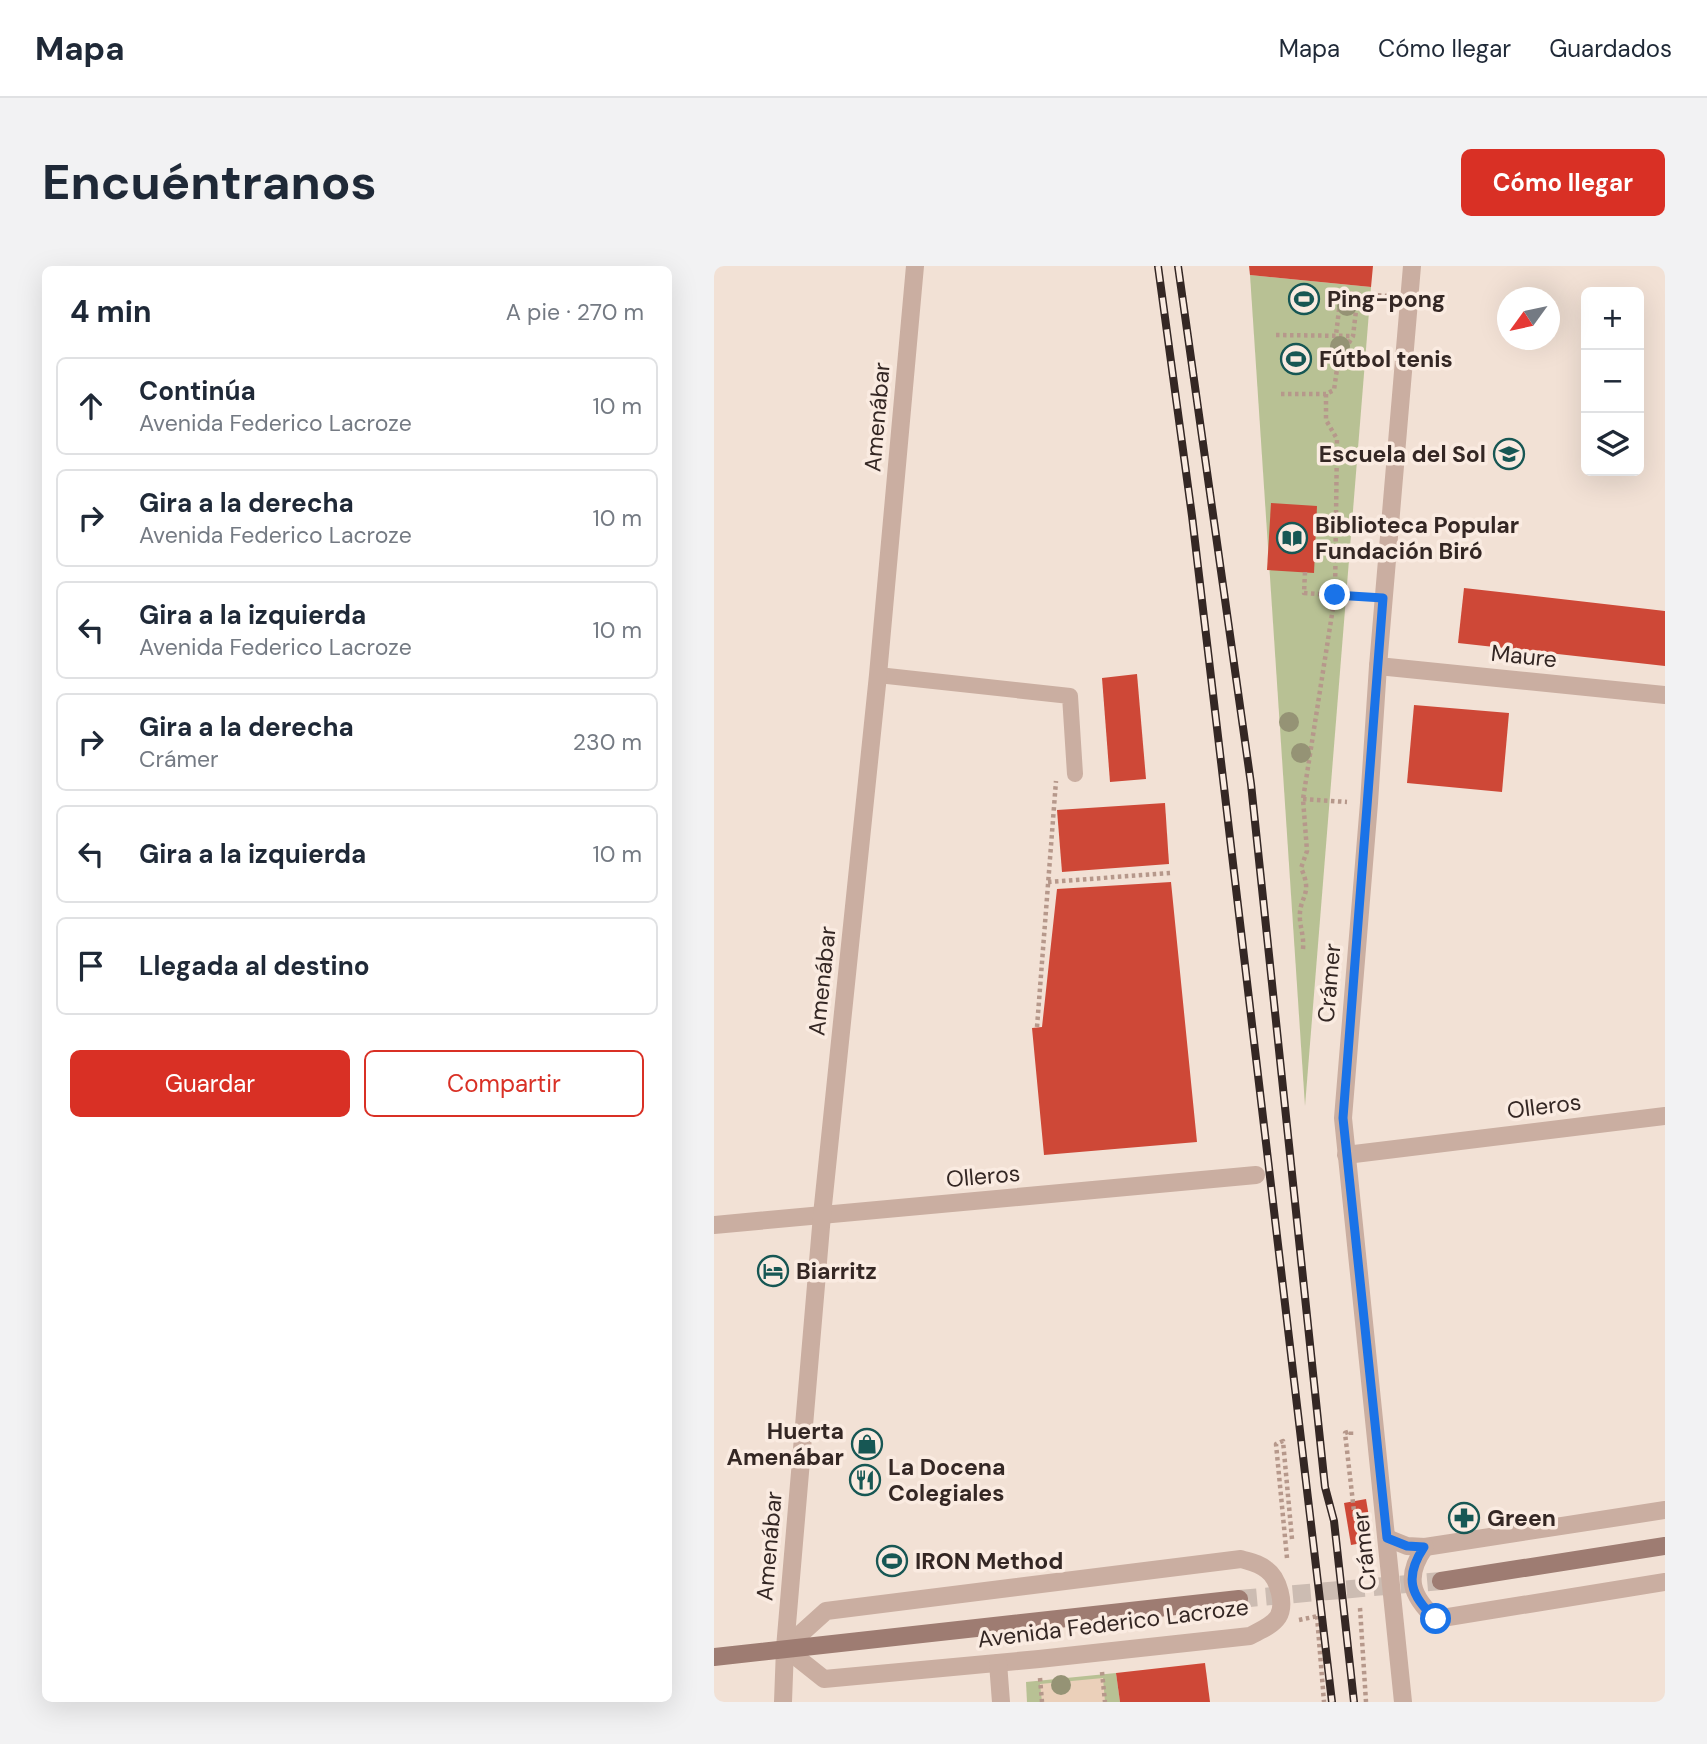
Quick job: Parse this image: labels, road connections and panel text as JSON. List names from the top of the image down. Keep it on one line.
{"streets":{"main road":["Avenida Federico Lacroze"],"street":["Amenábar","Maure","Crámer","Olleros"]},"crossings":[["Amenábar","Olleros"],["Amenábar","Avenida Federico Lacroze"],["Maure","Crámer"],["Crámer","Olleros"]],"places":{"sports":["Ping-pong","Fútbol tenis","IRON Method"],"school or university":["Escuela del Sol"],"library":["Biblioteca Popular Fundación Biró"],"hotel":["Biarritz"],"shop":["Huerta Amenábar"],"restaurant":["La Docena Colegiales"],"pharmacy":["Green"]},"north":"bottom left","page":{"header":"Mapa","nav":["Mapa","Cómo llegar","Guardados"],"buttons":["Cómo llegar",["Guardar","Compartir"]],"title":"Encuéntranos","heading":["4 min","A pie · 270 m"],"map_buttons":["+","−"],"list":[["Continúa","Avenida Federico Lacroze","10 m"],["Gira a la derecha","Avenida Federico Lacroze","10 m"],["Gira a la izquierda","Avenida Federico Lacroze","10 m"],["Gira a la derecha","Crámer","230 m"],["Gira a la izquierda","10 m"],"Llegada al destino"]}}
